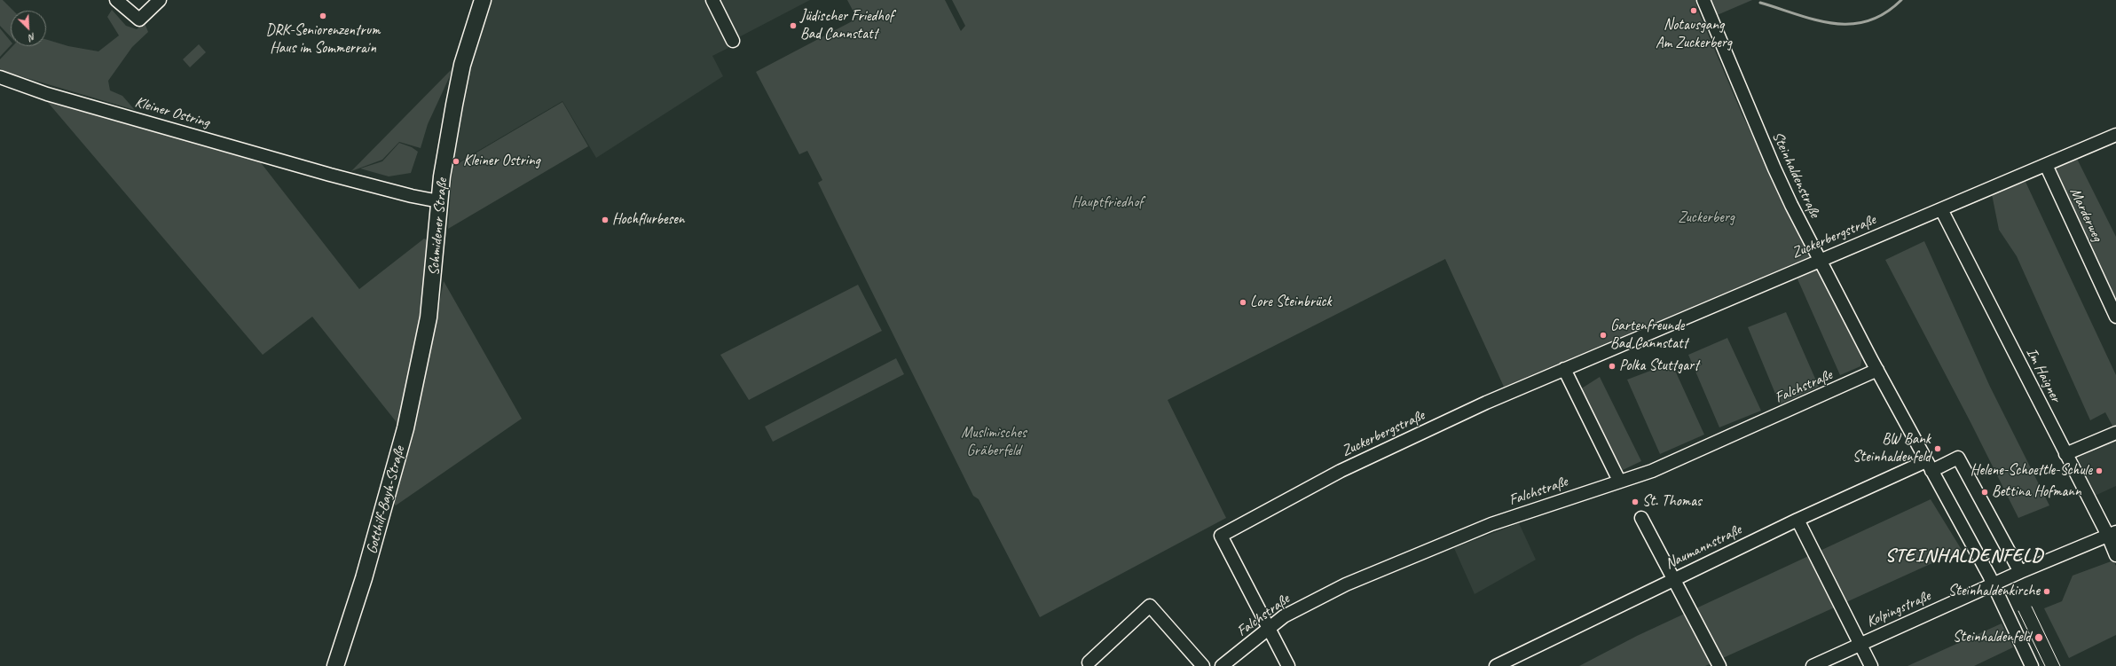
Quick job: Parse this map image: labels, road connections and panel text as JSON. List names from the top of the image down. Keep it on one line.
{"streets":{"main road":["Schmidener Straße","Gotthilf-Bayh-Straße"],"street":["Kleiner Ostring","Steinhaldenstraße","Marderweg","Zuckerbergstraße","Im Haigner","Falchstraße","Naumannstraße","Kolpingstraße"]},"crossings":[["Kleiner Ostring","Schmidener Straße"],["Steinhaldenstraße","Zuckerbergstraße"],["Steinhaldenstraße","Falchstraße"],["Steinhaldenstraße","Naumannstraße"],["Steinhaldenstraße","Kolpingstraße"],["Marderweg","Zuckerbergstraße"],["Schmidener Straße","Gotthilf-Bayh-Straße"],["Zuckerbergstraße","Im Haigner"],["Zuckerbergstraße","Falchstraße"],["Im Haigner","Kolpingstraße"]],"districts":["STEINHALDENFELD"],"parks":["Hauptfriedhof","Zuckerberg","Muslimisches Gräberfeld"],"places":["Notausgang Am Zuckerberg","DRK-Seniorenzentrum Haus im Sommerrain","Jüdischer Friedhof Bad Cannstatt","Kleiner Ostring","Hochflurbesen","Lore Steinbrück","Gartenfreunde Bad Cannstatt","Polka Stuttgart","BW Bank Steinhaldenfeld","Helene-Schoettle-Schule","Bettina Hofmann","St. Thomas","Steinhaldenkirche","Steinhaldenfeld"],"north":"bottom right"}
